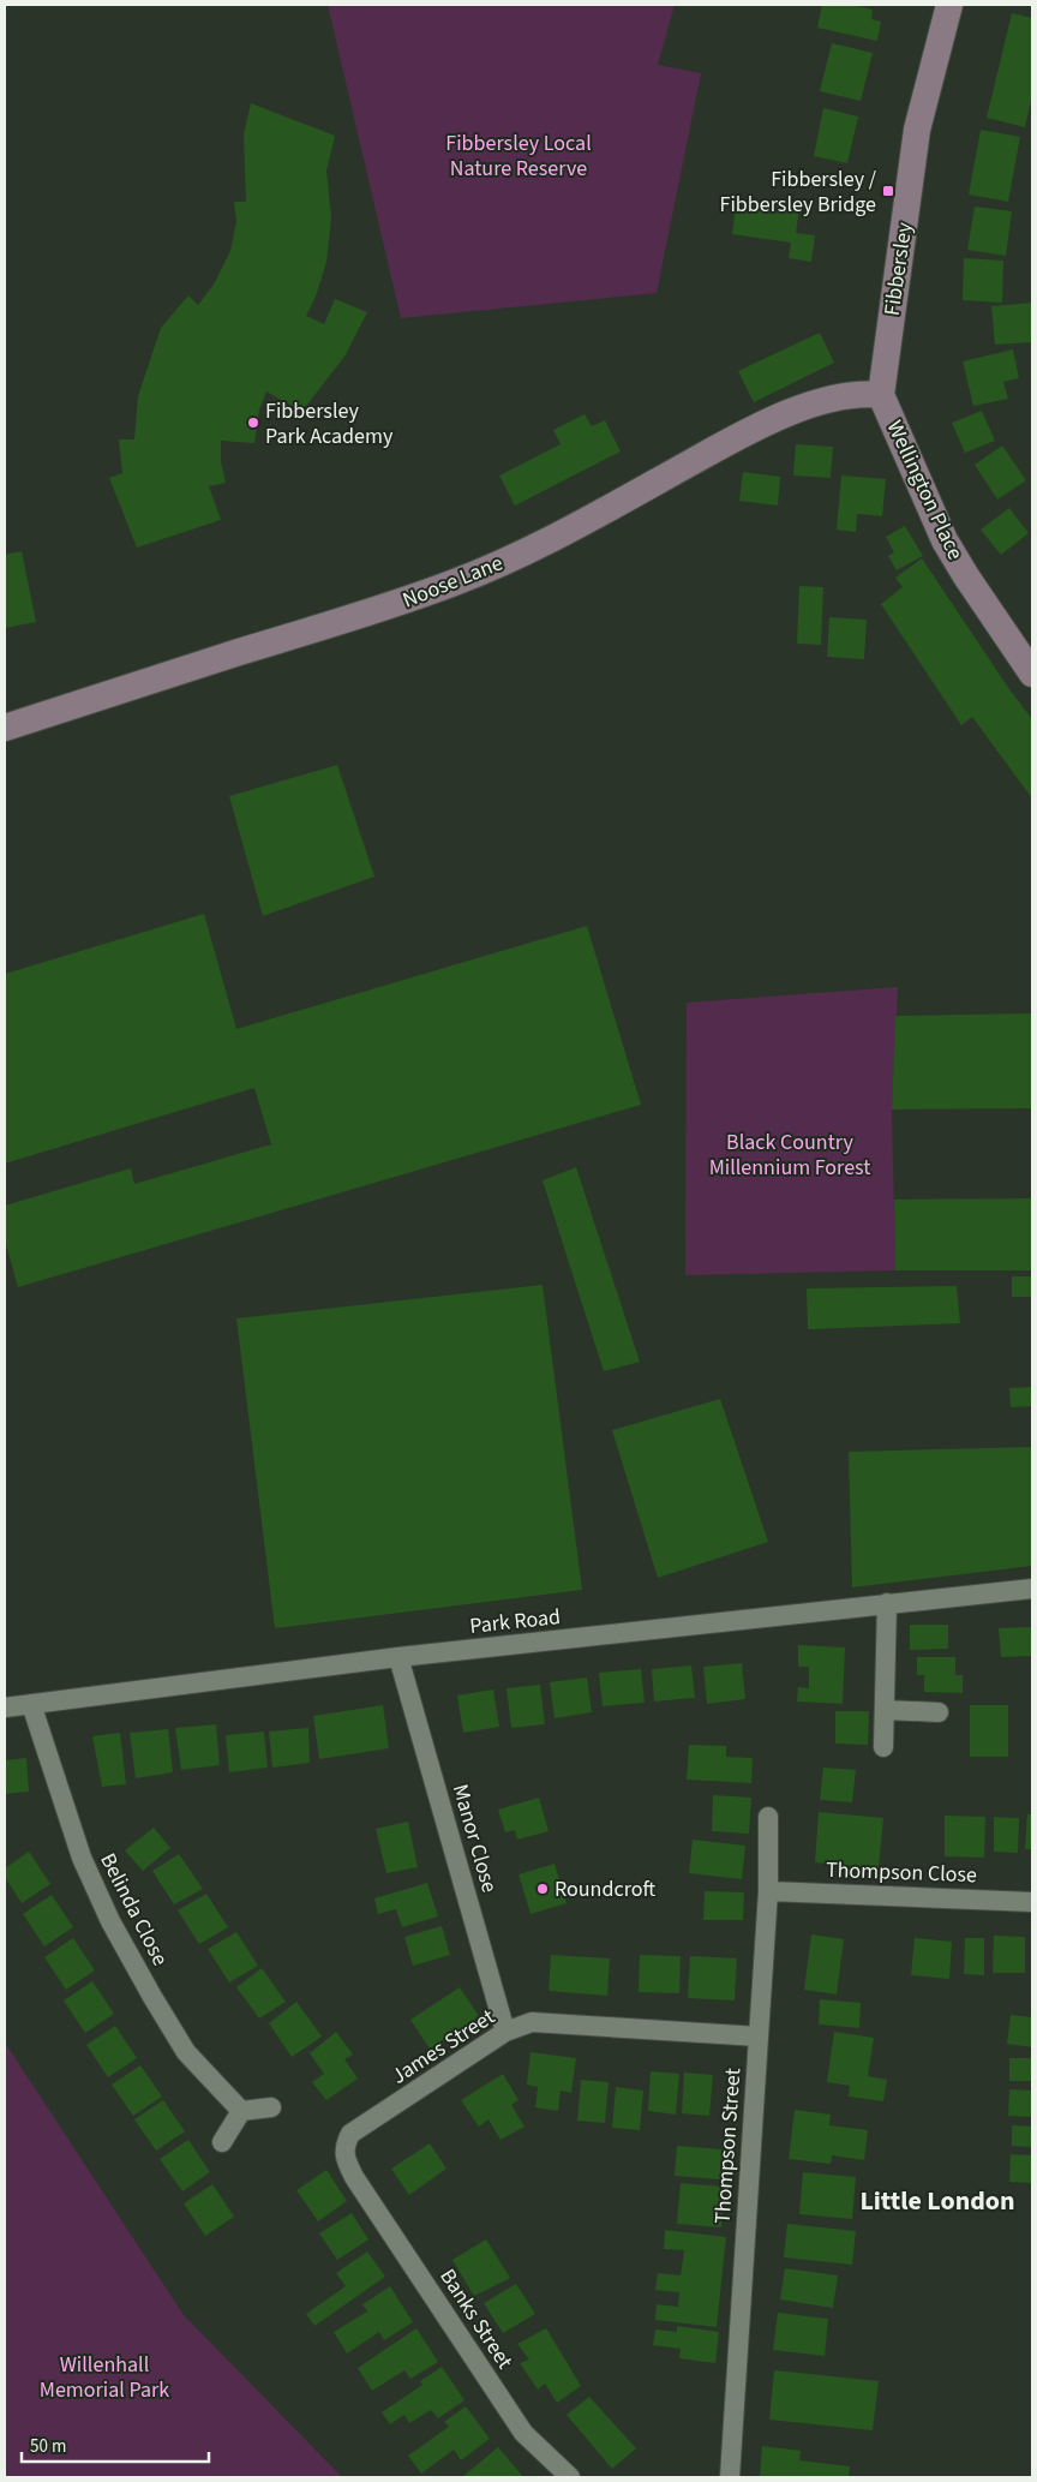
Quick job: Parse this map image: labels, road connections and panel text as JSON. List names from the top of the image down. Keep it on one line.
{"streets":{"street":["Fibbersley","Wellington Place","Noose Lane","Park Road","Manor Close","Thompson Close","Belinda Close","James Street","Thompson Street","Banks Street"]},"crossings":[["Fibbersley","Wellington Place"],["Fibbersley","Noose Lane"],["Wellington Place","Noose Lane"],["Park Road","Manor Close"],["Park Road","Belinda Close"],["Manor Close","James Street"],["Thompson Close","Thompson Street"],["James Street","Thompson Street"],["James Street","Banks Street"]],"districts":["Little London"],"parks":["Fibbersley Local Nature Reserve","Black Country Millennium Forest","Willenhall Memorial Park"],"places":{"transit":["Fibbersley / Fibbersley Bridge"],"other":["Fibbersley Park Academy","Roundcroft"]},"scale_bar":"50 m"}
